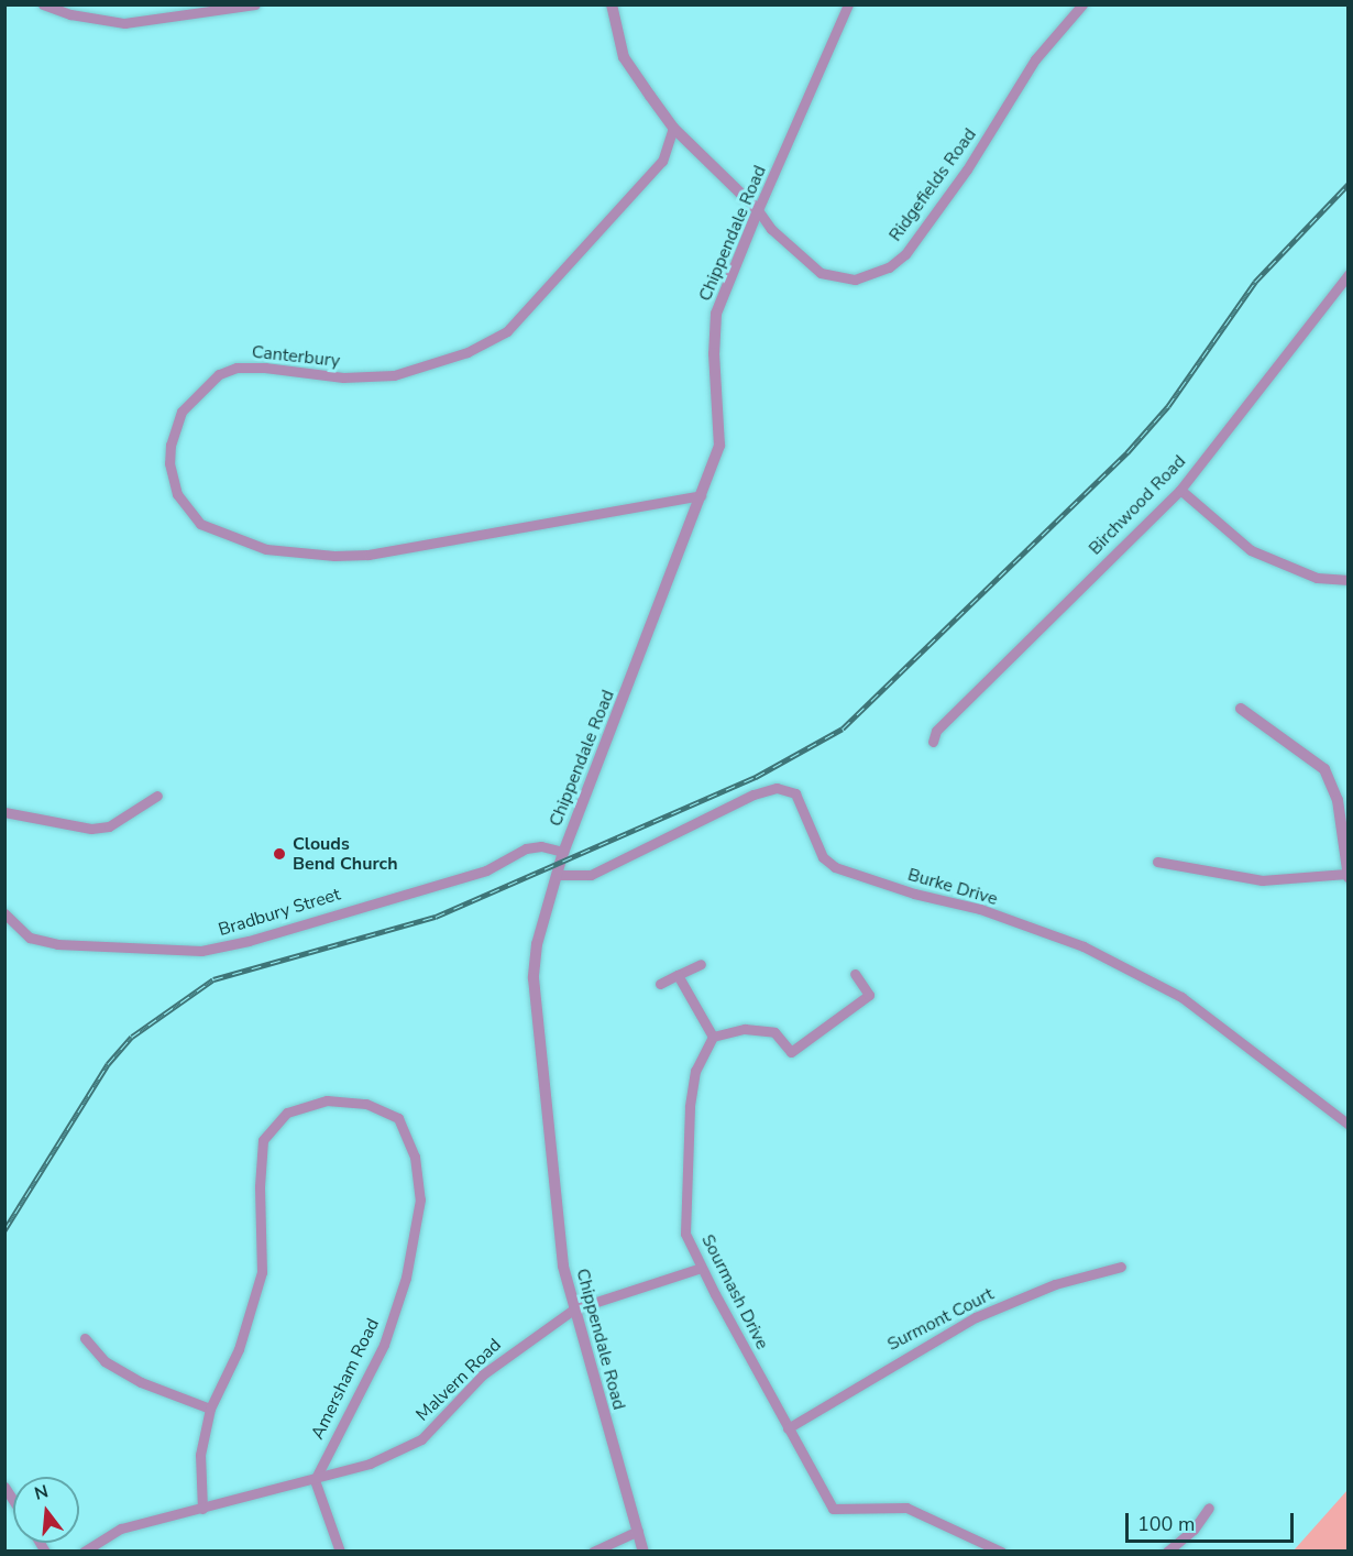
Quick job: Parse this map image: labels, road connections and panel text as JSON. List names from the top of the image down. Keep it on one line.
{"streets":{"street":["Ridgefields Road","Chippendale Road","Canterbury","Birchwood Road","Burke Drive","Bradbury Street","Sourmash Drive","Surmont Court","Amersham Road","Malvern Road"]},"crossings":[["Ridgefields Road","Chippendale Road"],["Ridgefields Road","Canterbury"],["Chippendale Road","Canterbury"],["Chippendale Road","Burke Drive"],["Chippendale Road","Bradbury Street"],["Chippendale Road","Malvern Road"],["Sourmash Drive","Surmont Court"],["Sourmash Drive","Malvern Road"],["Amersham Road","Malvern Road"]],"places":["Clouds Bend Church"],"scale_bar":"100 m","north":"top"}
